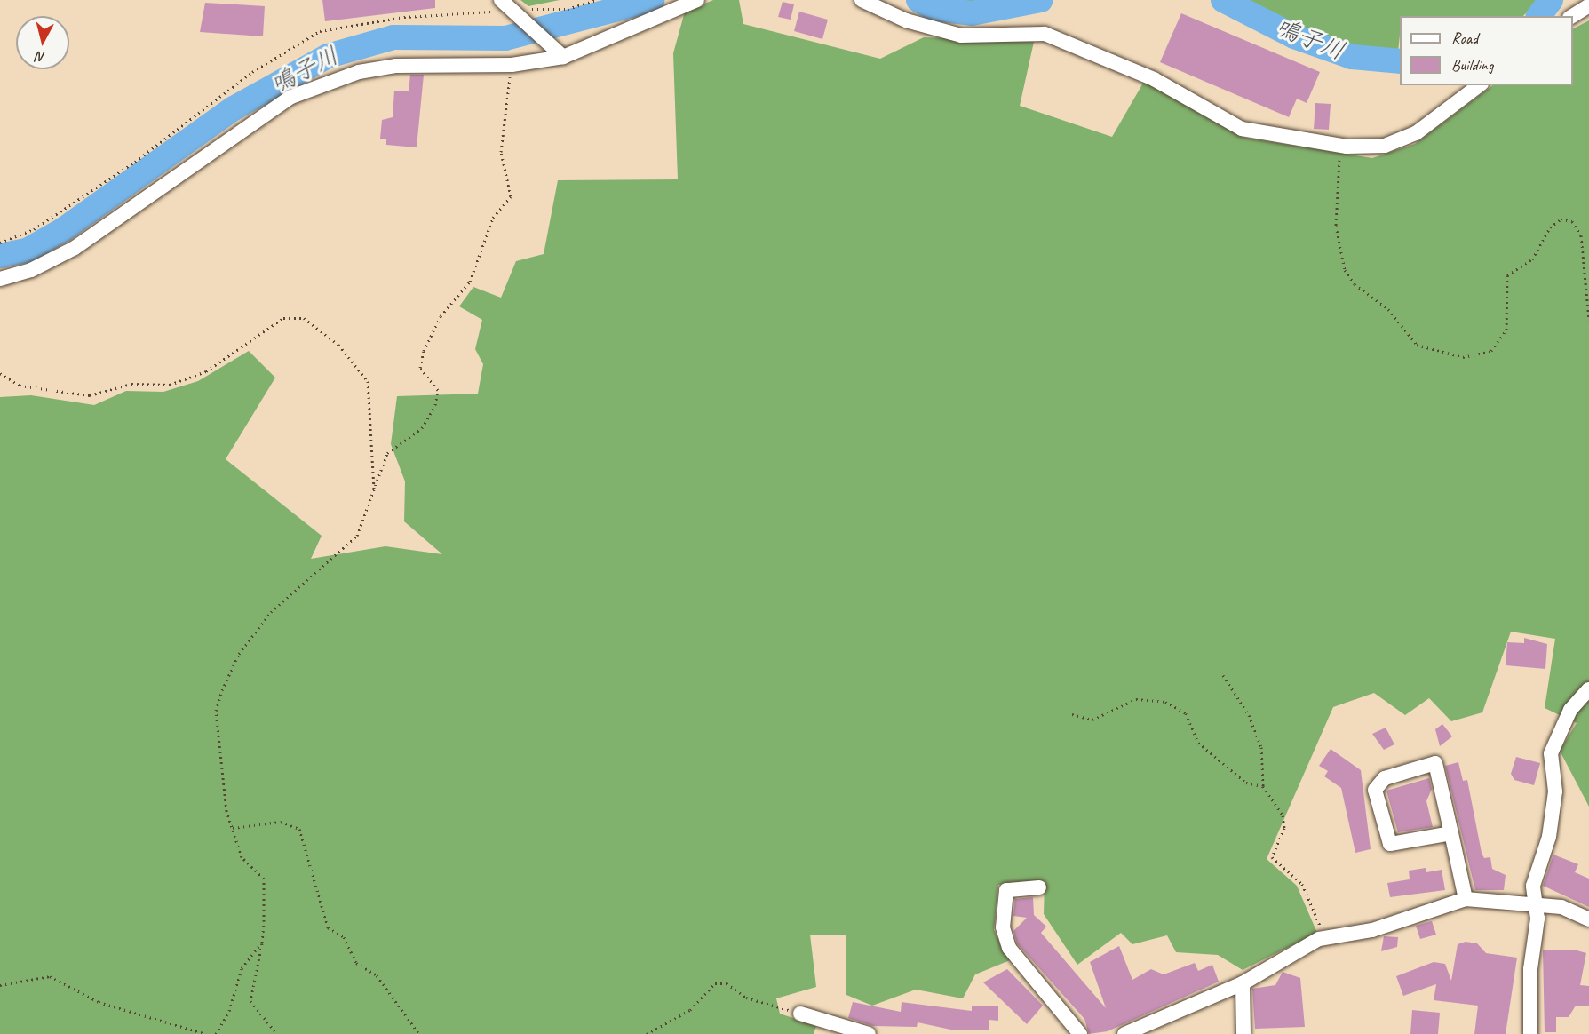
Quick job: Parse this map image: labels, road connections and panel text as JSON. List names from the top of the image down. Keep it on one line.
{"water":["鳴子川"],"legend":["Road","Building"],"north":"bottom"}
